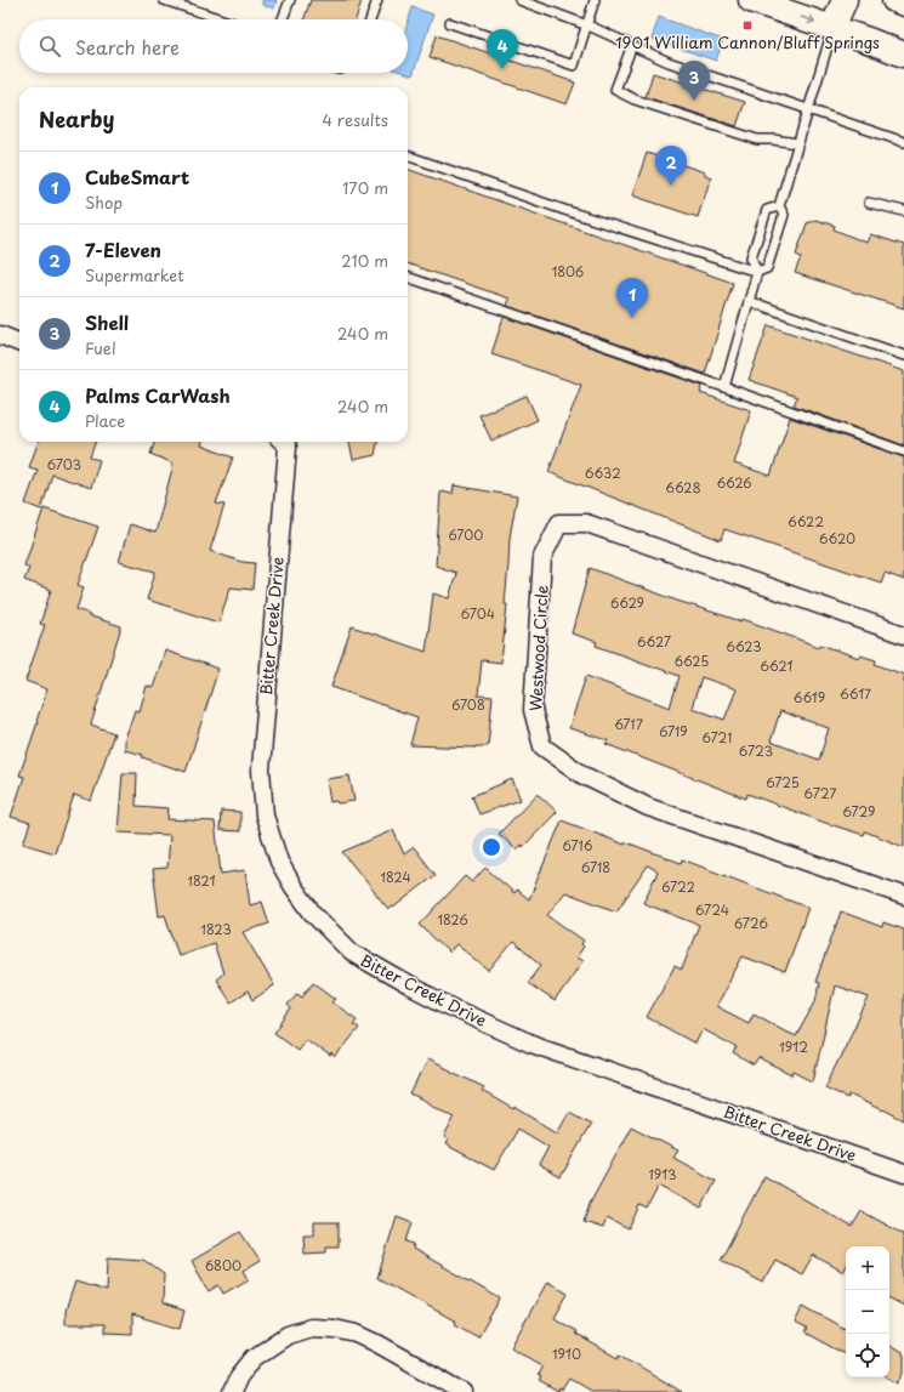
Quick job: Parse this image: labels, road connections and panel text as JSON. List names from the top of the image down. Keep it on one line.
{"streets":{"street":["Bitter Creek Drive","Westwood Circle"]},"places":{"transit":["1901 William Cannon/Bluff Springs"]},"house_numbers":["1806","6703","6632","6626","6628","6622","6700","6620","6629","6704","6627","6623","6625","6621","6617","6619","6708","6717","6719","6721","6723","6725","6727","6729","6716","6718","1824","1821","6722","6724","1826","6726","1823","1912","1913","6800","1910"],"page":{"search":"Search here","pins":["4","3","2","1"],"heading":["Nearby","4 results"],"list":[{"mark":"1","name":"CubeSmart","note":"Shop","value":"170 m"},{"mark":"2","name":"7-Eleven","note":"Supermarket","value":"210 m"},{"mark":"3","name":"Shell","note":"Fuel","value":"240 m"},{"mark":"4","name":"Palms CarWash","note":"Place","value":"240 m"}],"map_buttons":["+","−"]}}
